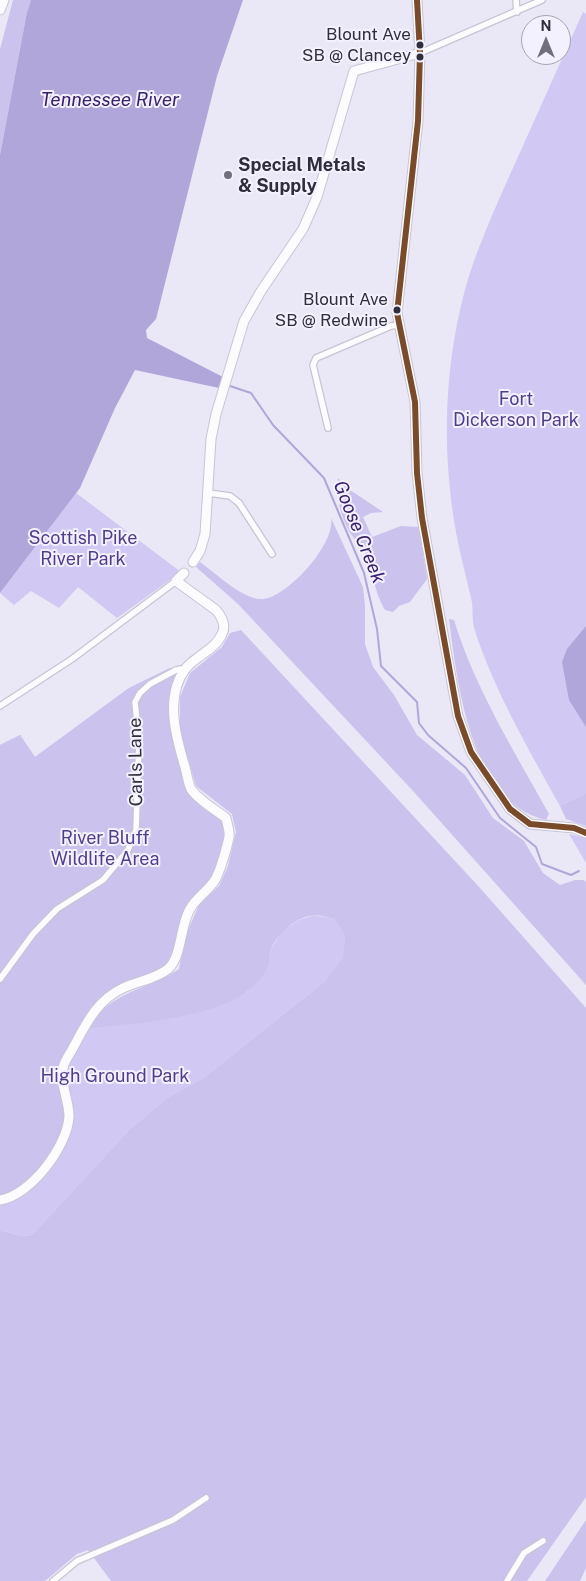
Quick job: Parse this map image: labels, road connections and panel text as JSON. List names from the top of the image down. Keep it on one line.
{"streets":{"street":["Carls Lane"]},"water":["Tennessee River","Goose Creek"],"parks":["Fort Dickerson Park","Scottish Pike River Park","River Bluff Wildlife Area","High Ground Park"],"places":["Blount Ave SB @ Clancey","Special Metals & Supply","Blount Ave SB @ Redwine"],"north":"top"}
